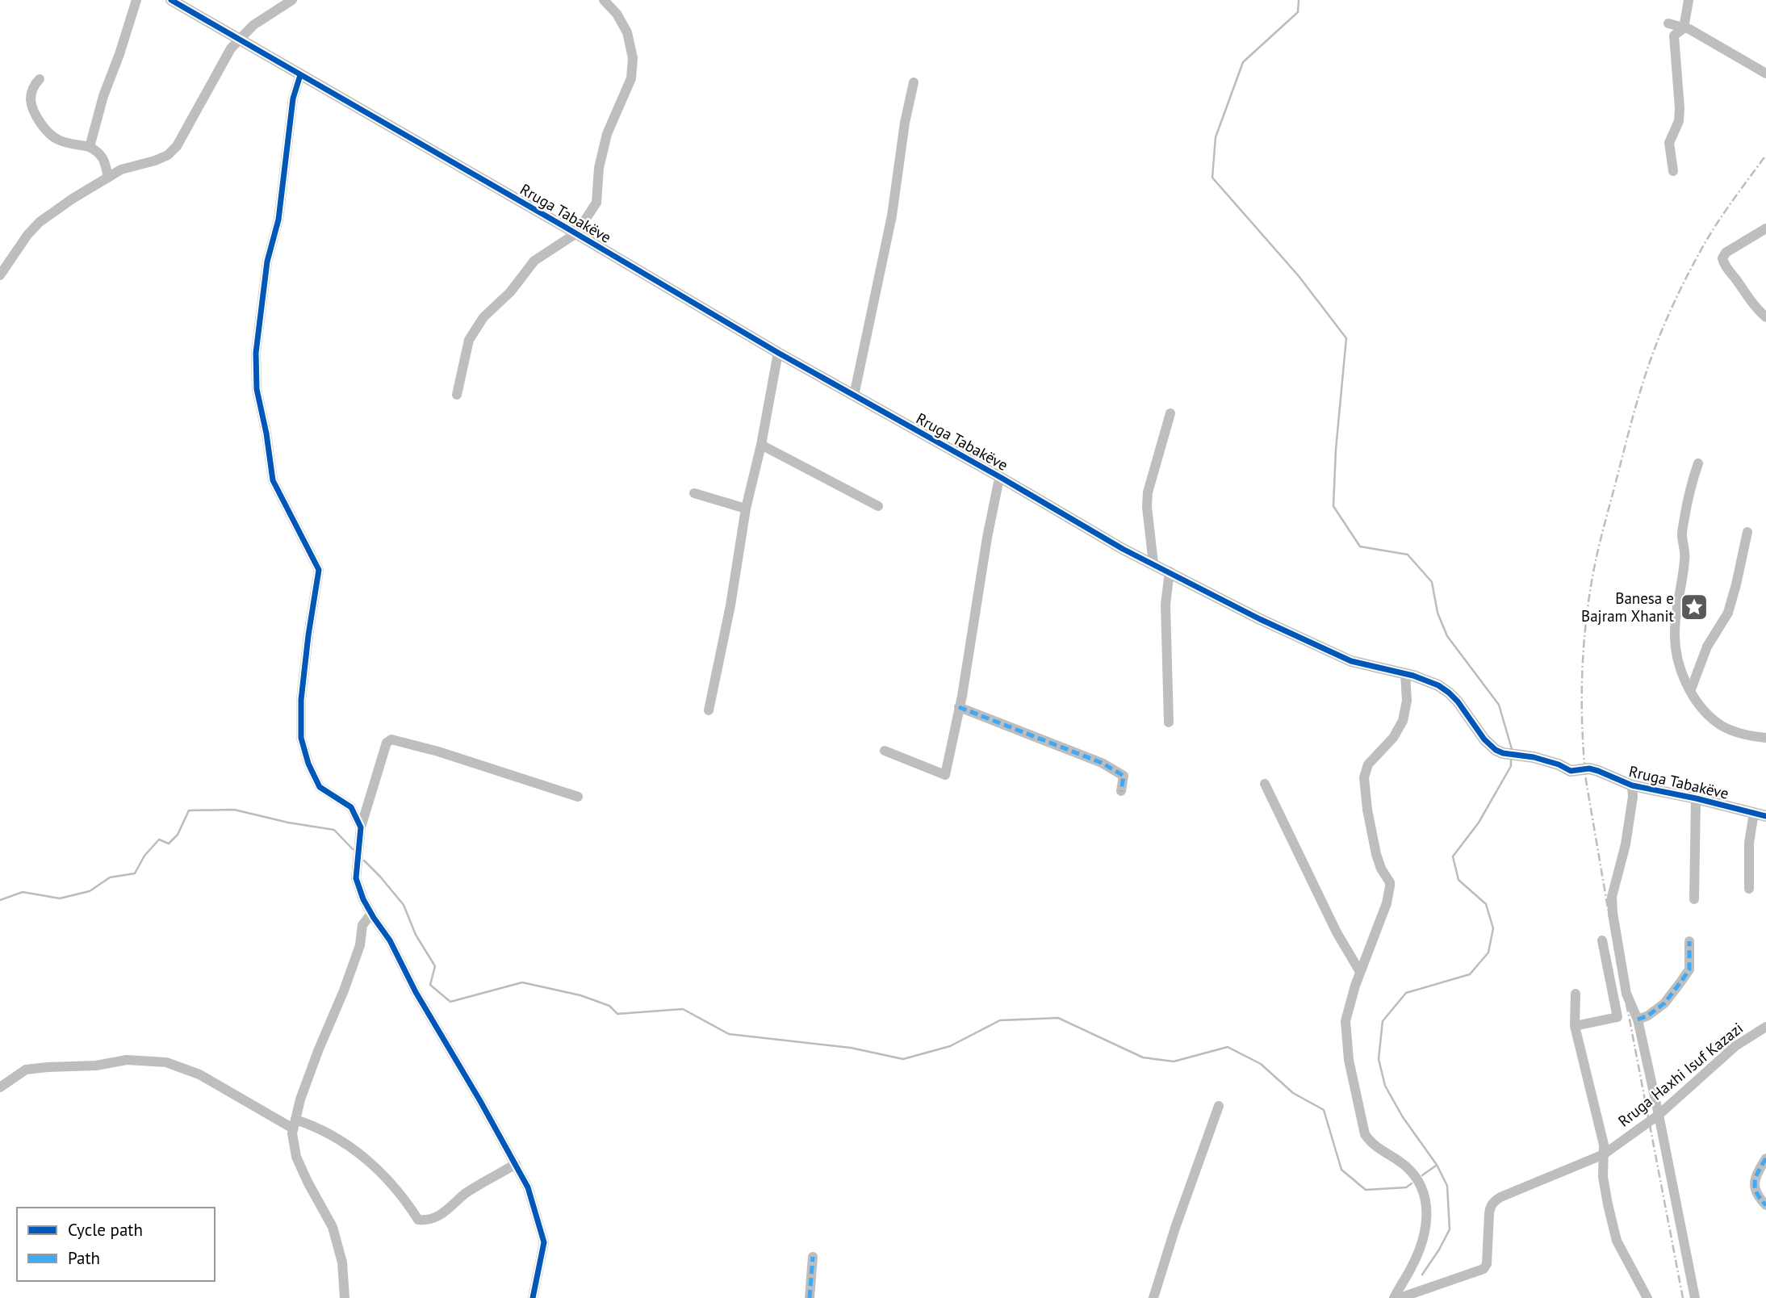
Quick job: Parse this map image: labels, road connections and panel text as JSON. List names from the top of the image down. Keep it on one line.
{"streets":{"street":["Rruga Tabakëve","Rruga Haxhi Isuf Kazazi"]},"places":{"place":["Banesa e Bajram Xhanit"]},"legend":["Cycle path","Path"]}
